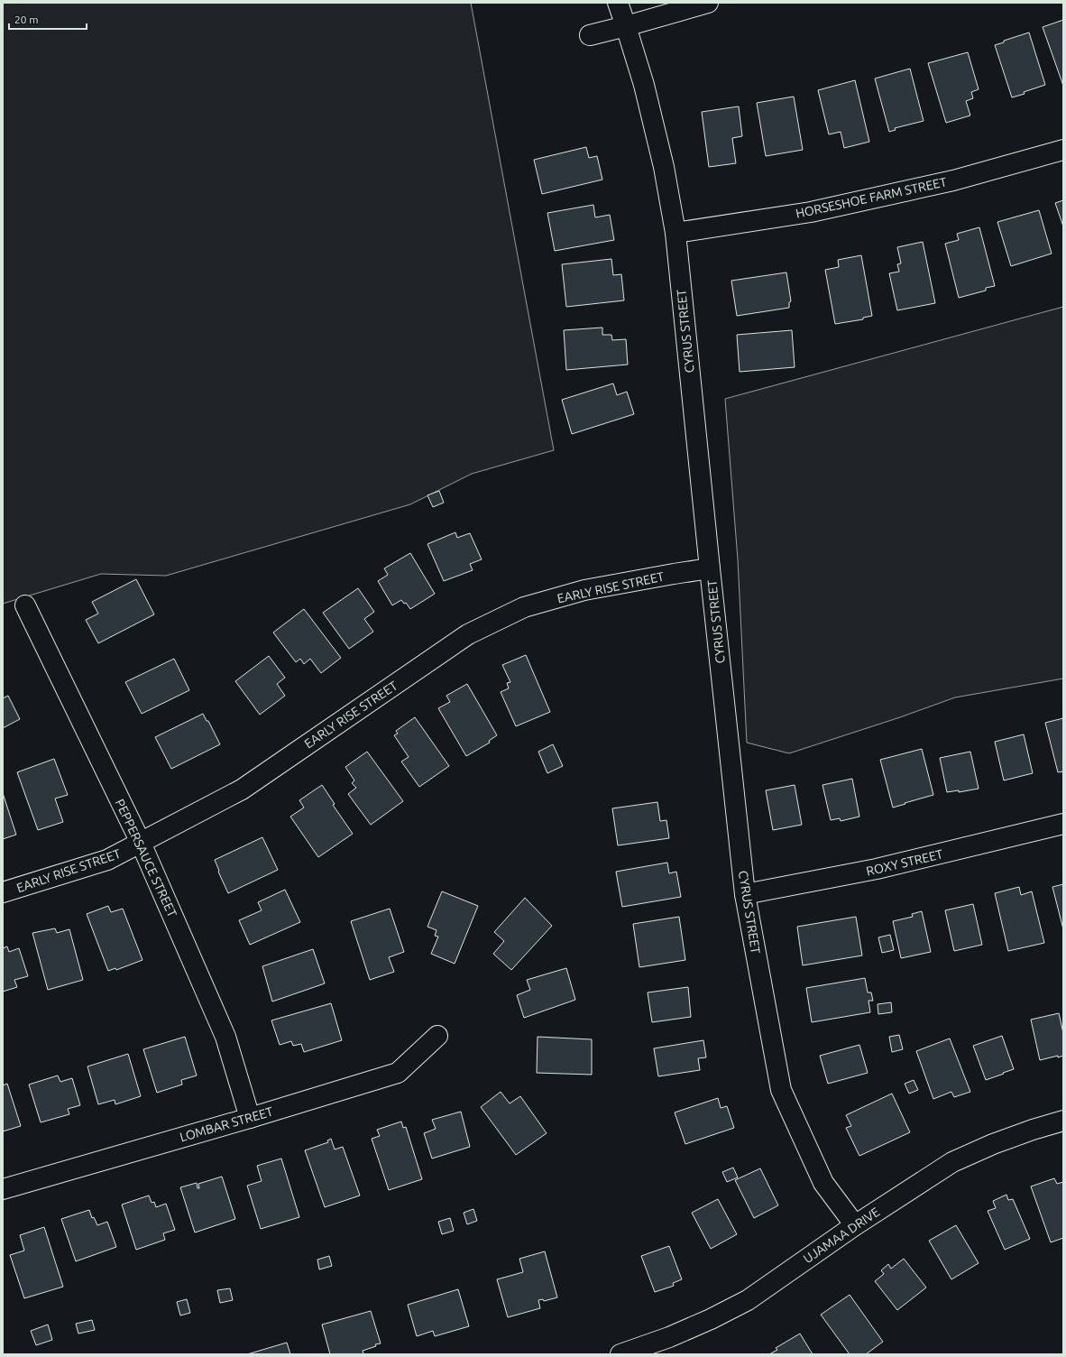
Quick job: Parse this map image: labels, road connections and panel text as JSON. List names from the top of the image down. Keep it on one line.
{"streets":{"street":["HORSESHOE FARM STREET","CYRUS STREET","EARLY RISE STREET","PEPPERSAUCE STREET","ROXY STREET","LOMBAR STREET","UJAMAA DRIVE"]},"crossings":[["HORSESHOE FARM STREET","CYRUS STREET"],["CYRUS STREET","EARLY RISE STREET"],["CYRUS STREET","ROXY STREET"],["CYRUS STREET","UJAMAA DRIVE"],["EARLY RISE STREET","PEPPERSAUCE STREET"],["PEPPERSAUCE STREET","LOMBAR STREET"]],"scale_bar":"20 m"}
